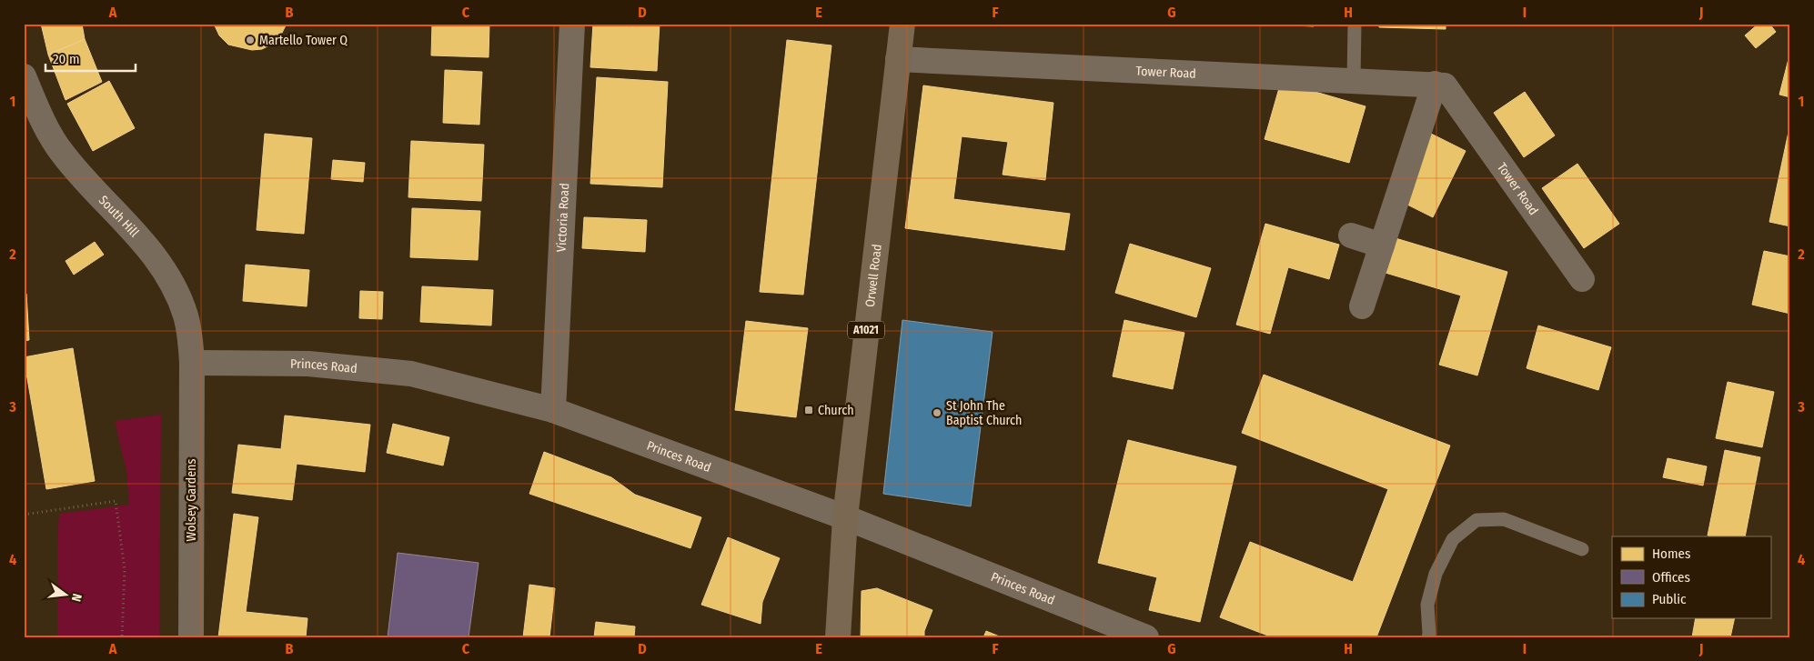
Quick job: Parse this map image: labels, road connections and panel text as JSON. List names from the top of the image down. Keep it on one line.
{"streets":{"main road":["Orwell Road","A1021"],"street":["Tower Road","South Hill","Victoria Road","Princes Road","Wolsey Gardens"]},"crossings":[["Tower Road","Orwell Road"],["South Hill","Princes Road"],["South Hill","Wolsey Gardens"],["Victoria Road","Princes Road"],["Orwell Road","Princes Road"],["Princes Road","Wolsey Gardens"]],"places":{"other":["Martello Tower Q","St John The Baptist Church"],"transit":["Church"]},"legend":["Homes","Offices","Public"],"scale_bar":"20 m","north":"right","grid":{"columns":["A","B","C","D","E","F","G","H","I","J"],"rows":["1","2","3","4"]}}
